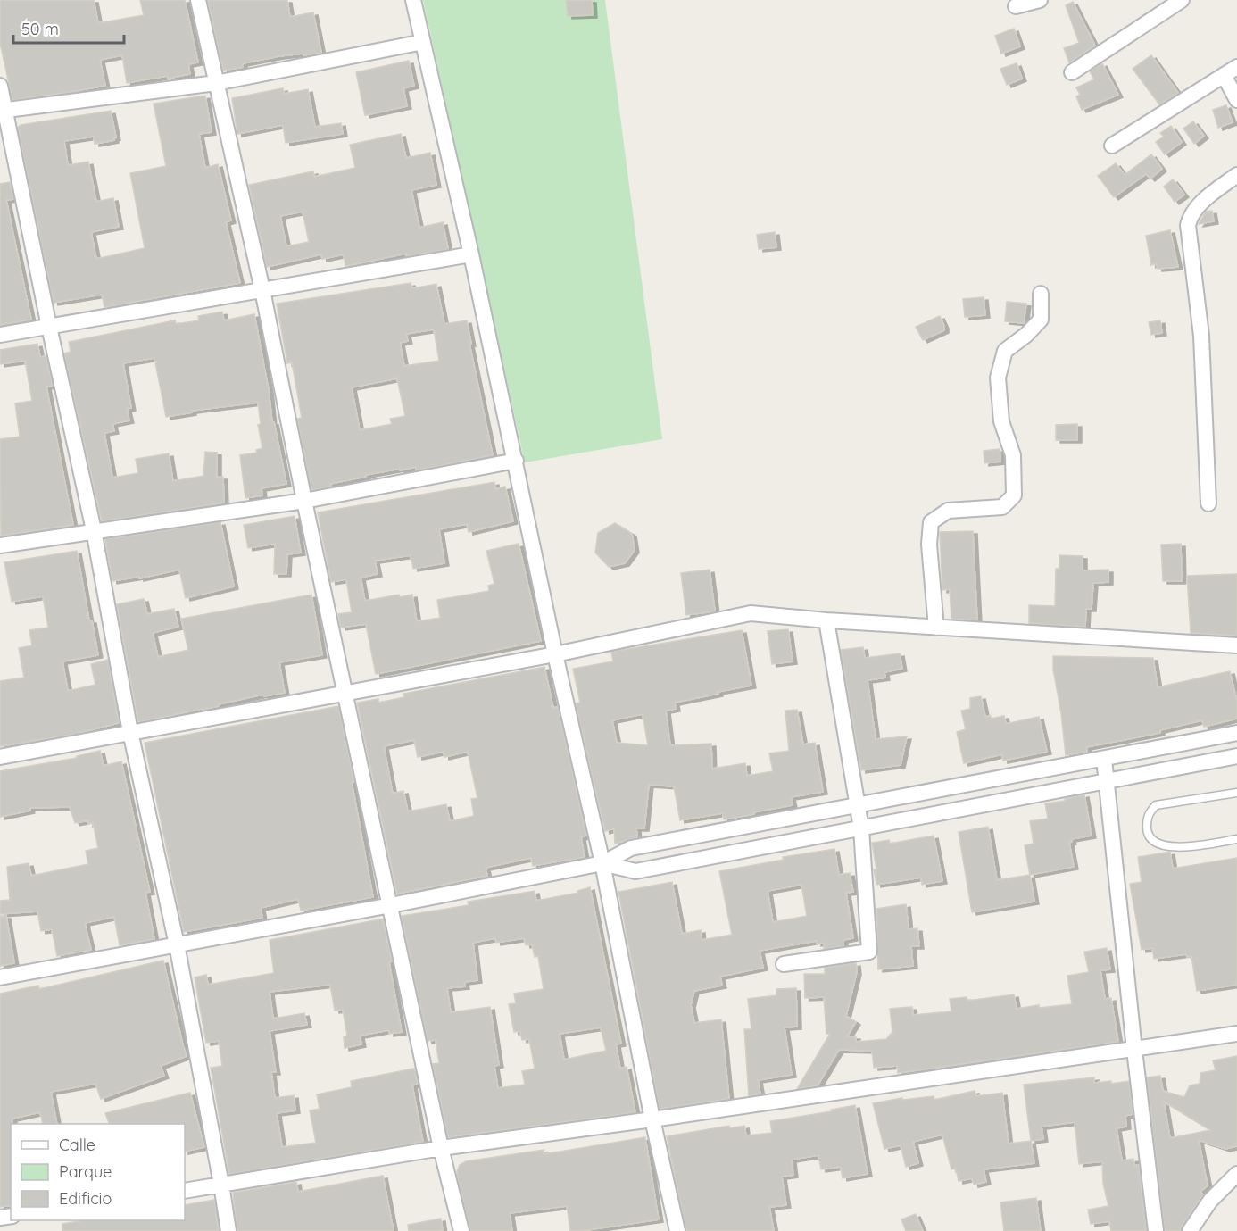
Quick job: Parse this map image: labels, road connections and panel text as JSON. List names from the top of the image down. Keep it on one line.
{"legend":["Calle","Parque","Edificio"],"scale_bar":"50 m"}
